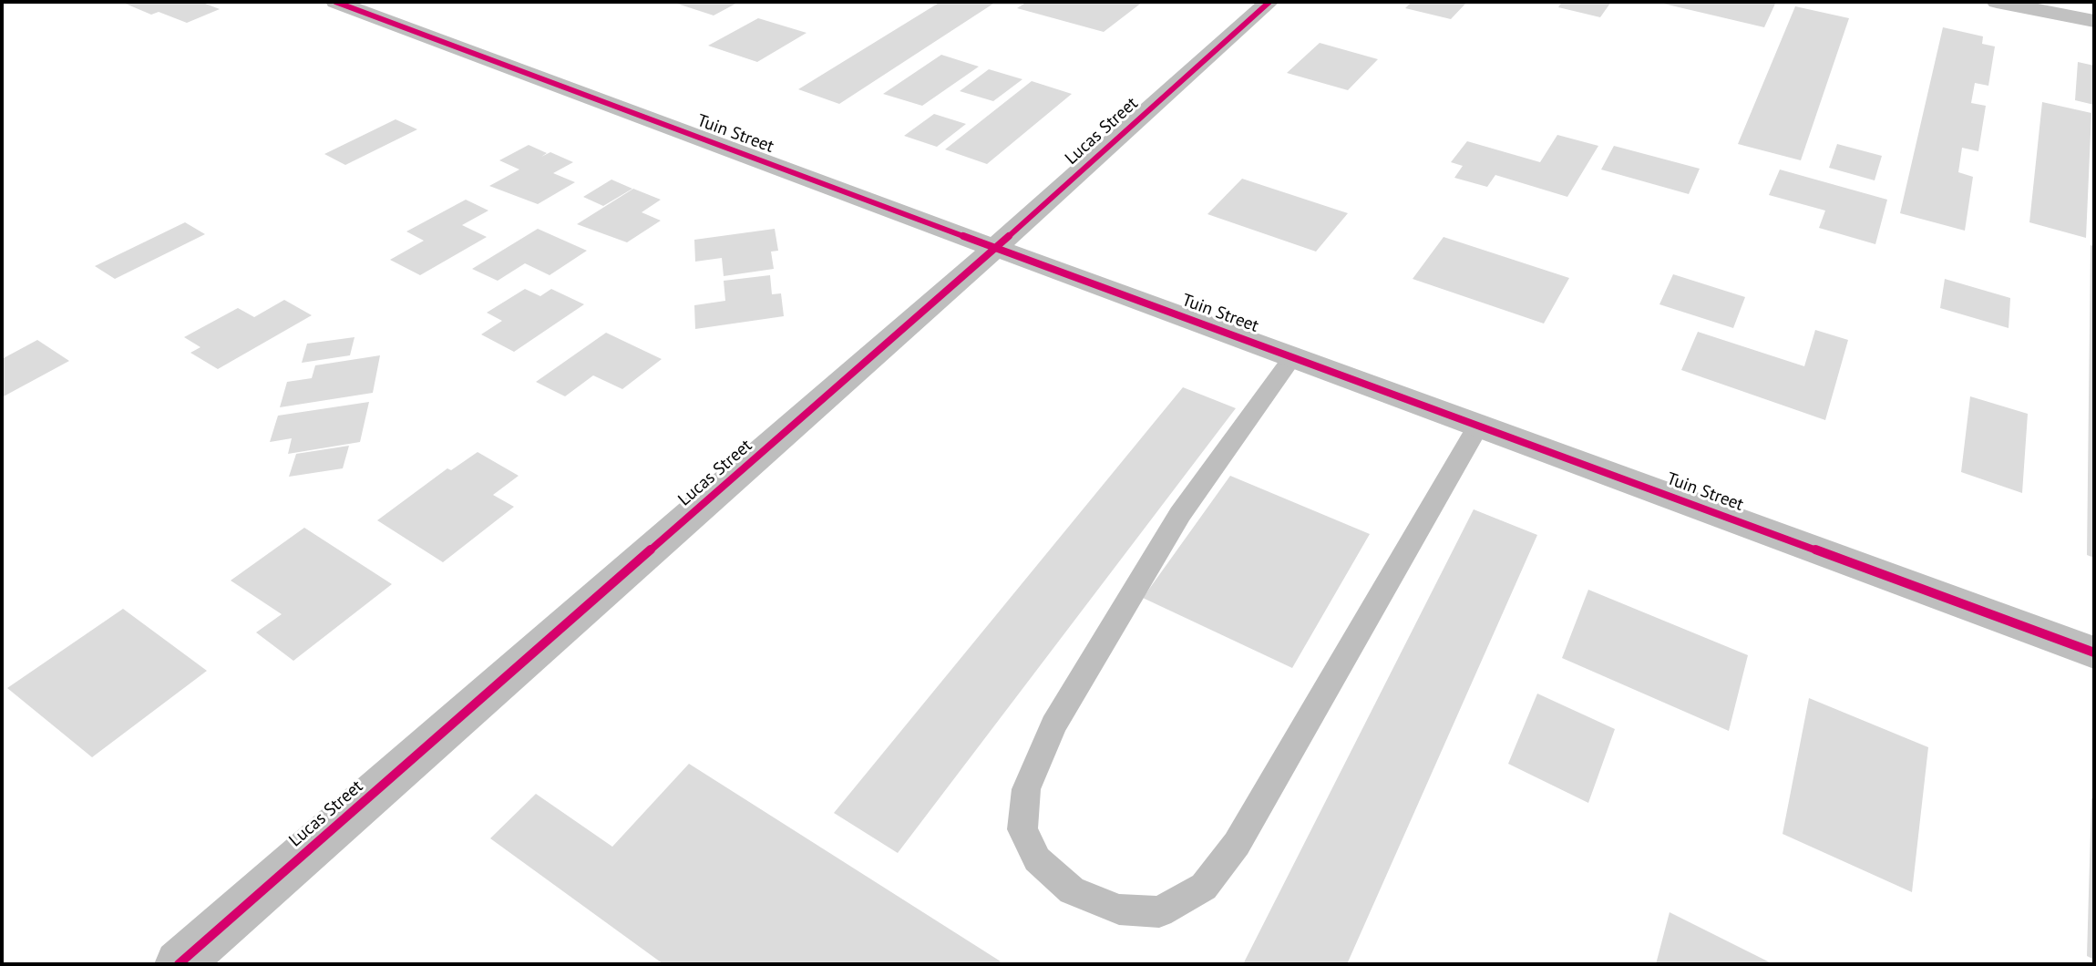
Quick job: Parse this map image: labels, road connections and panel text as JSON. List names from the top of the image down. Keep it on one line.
{"streets":{"street":["Lucas Street","Tuin Street"]},"crossings":[["Lucas Street","Tuin Street"]]}
